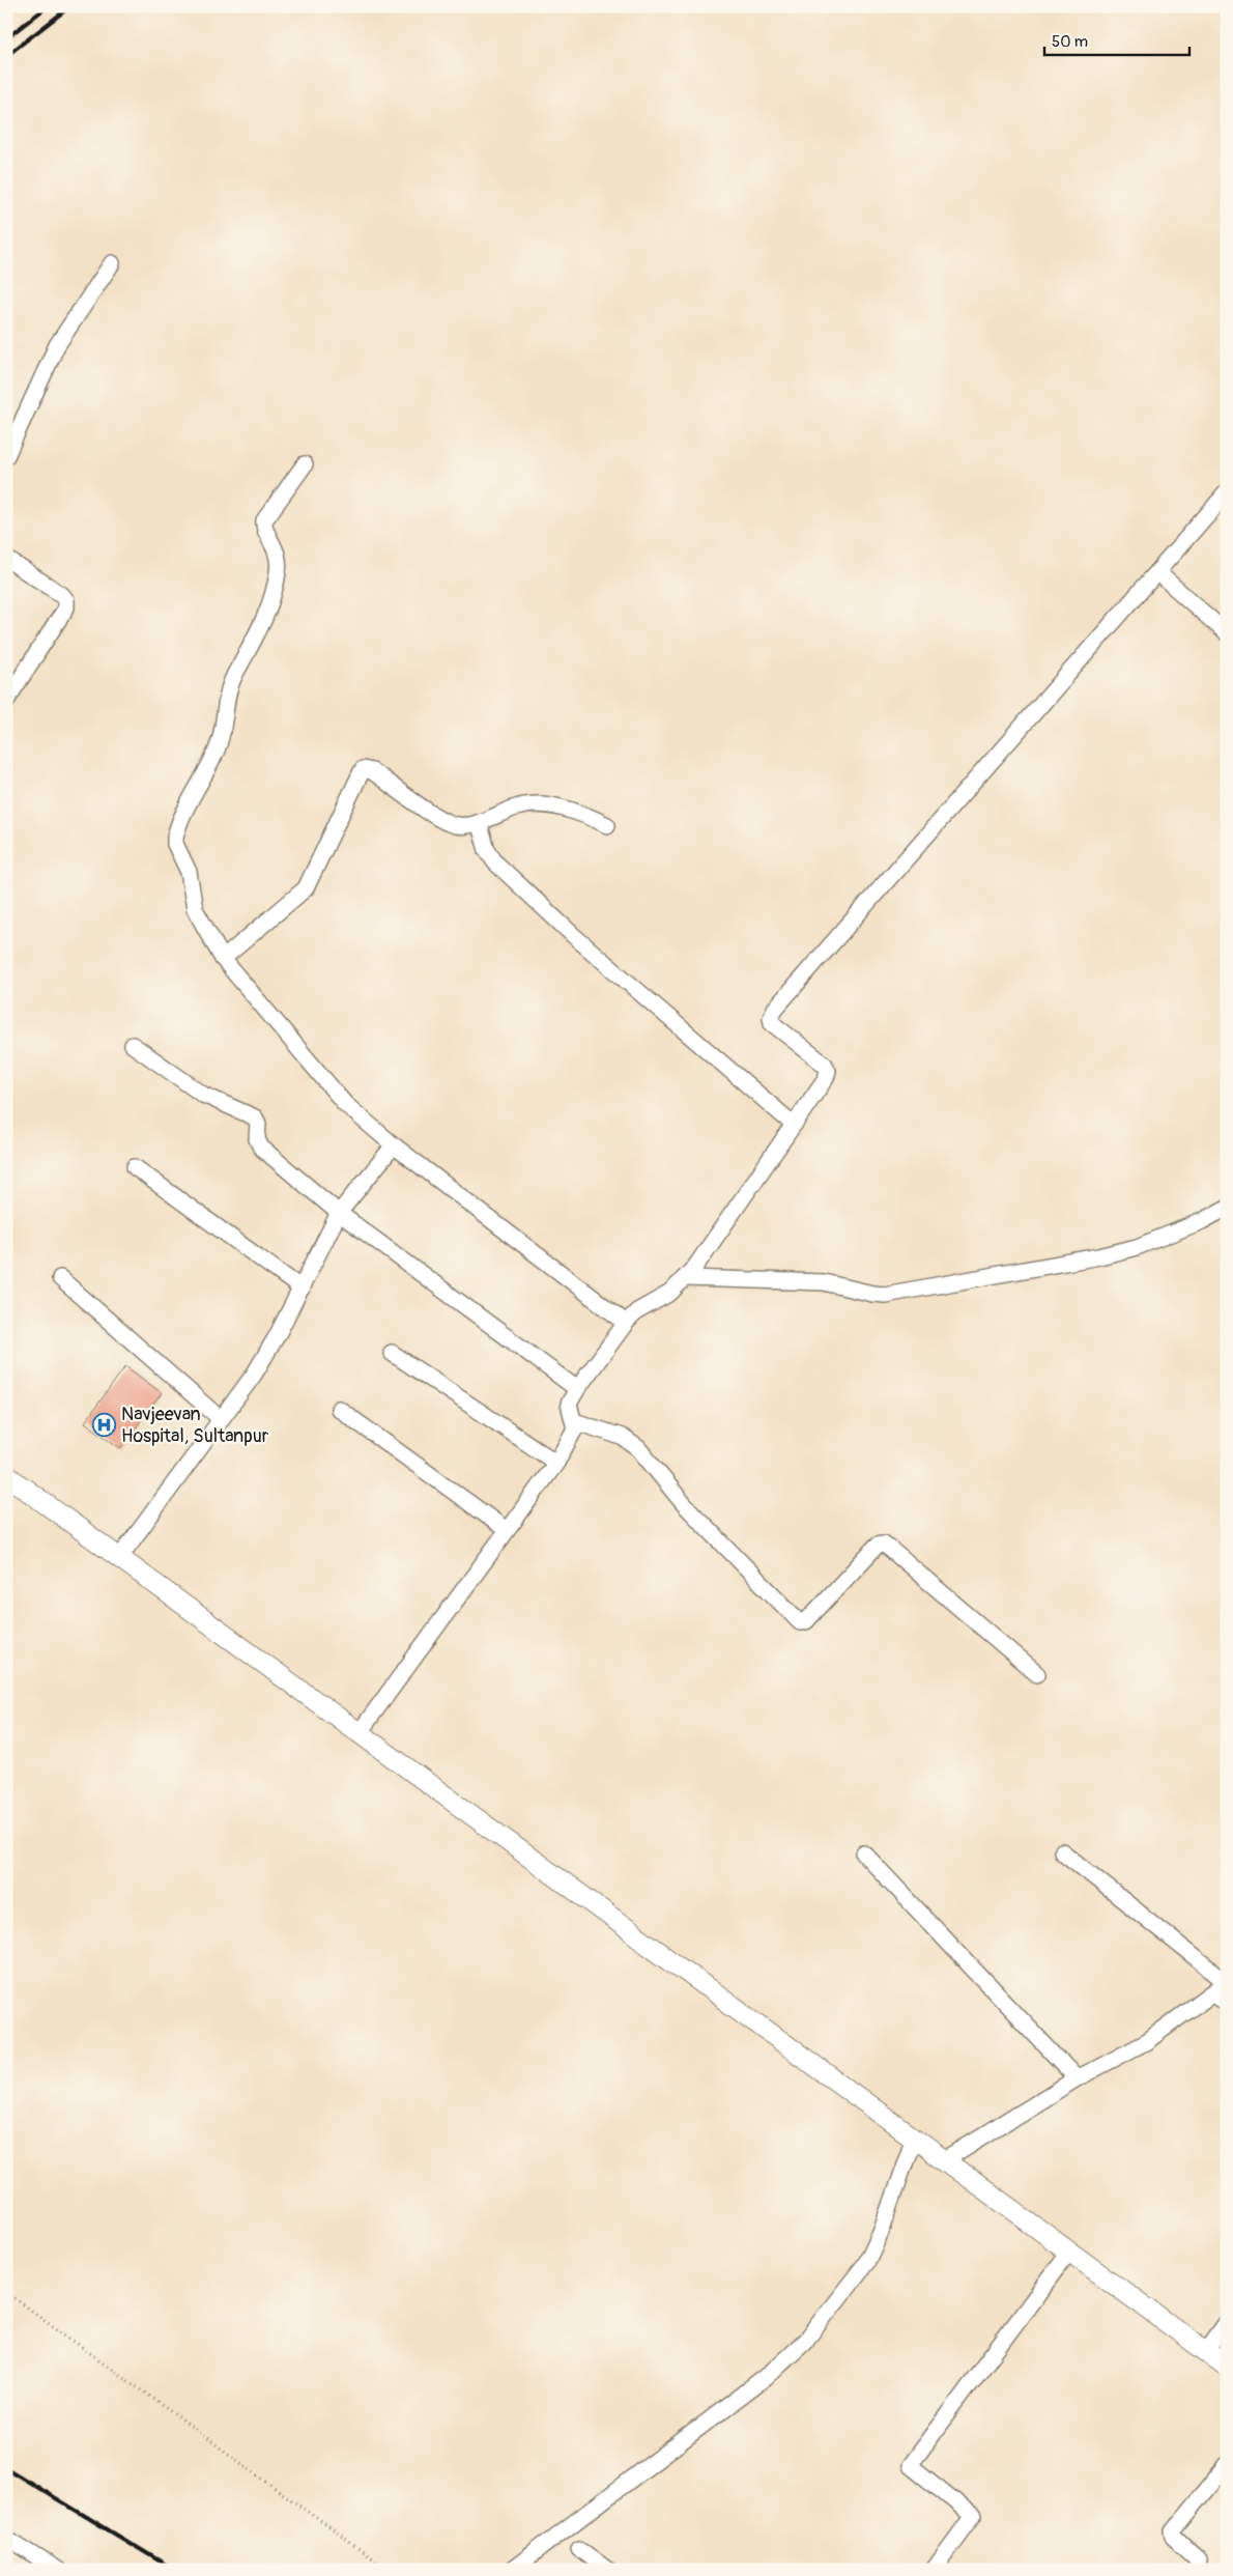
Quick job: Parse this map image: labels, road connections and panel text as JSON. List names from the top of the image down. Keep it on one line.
{"places":{"hospital":["Navjeevan Hospital, Sultanpur"]},"scale_bar":"50 m"}
